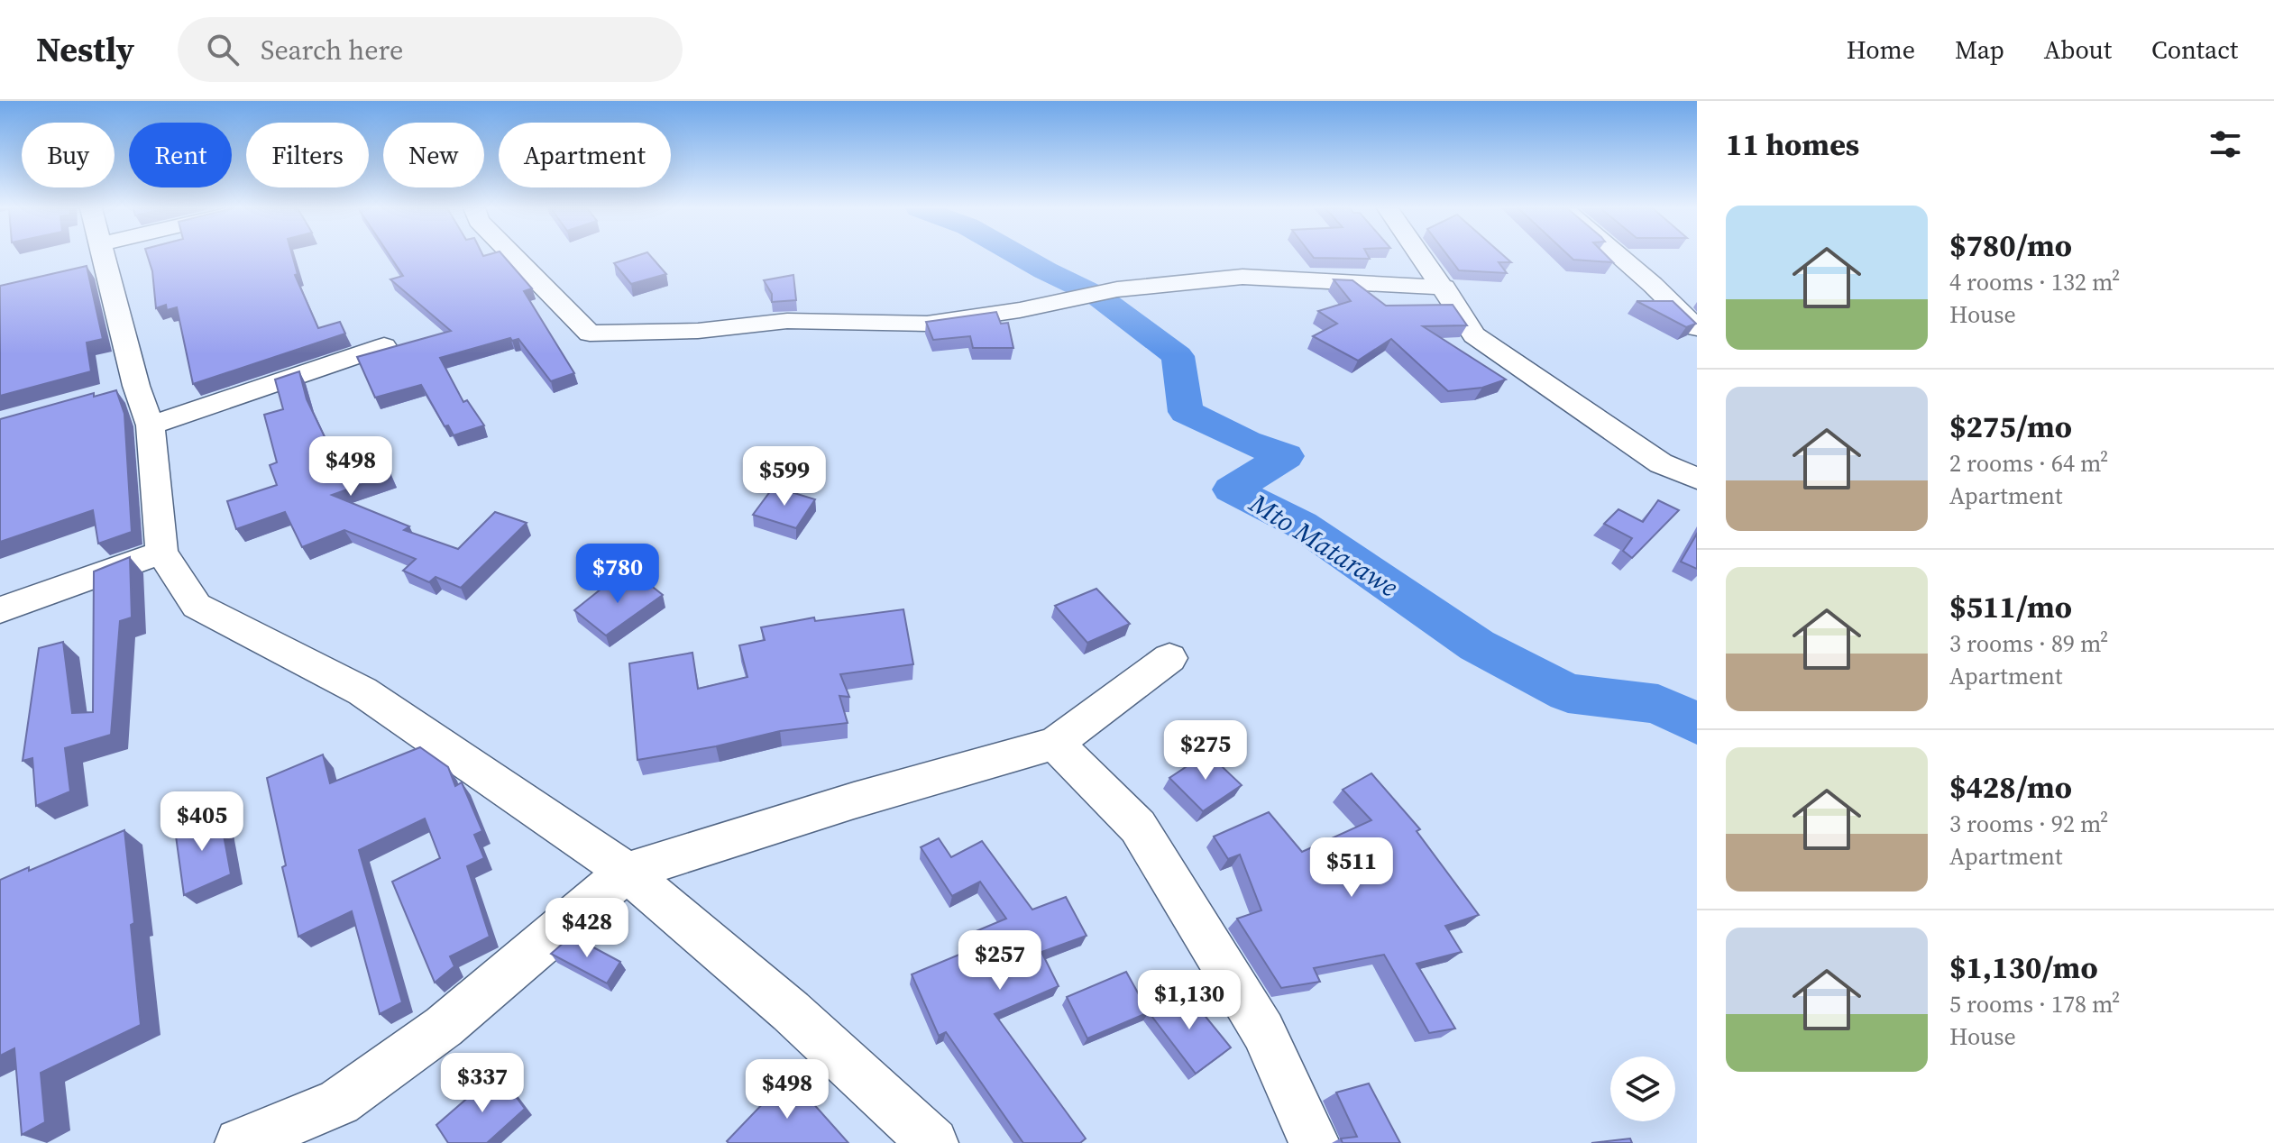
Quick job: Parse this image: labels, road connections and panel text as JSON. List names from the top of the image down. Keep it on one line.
{"water":["Mto Matarawe"],"page":{"header":"Nestly","search":"Search here","nav":["Home","Map","About","Contact"],"heading":"11 homes","chip":["Buy","Rent","Filters","New","Apartment"],"list":[{"name":"$780/mo","note":"4 rooms · 132 m² · House"},{"name":"$275/mo","note":"2 rooms · 64 m² · Apartment"},{"name":"$511/mo","note":"3 rooms · 89 m² · Apartment"},{"name":"$428/mo","note":"3 rooms · 92 m² · Apartment"},{"name":"$1,130/mo","note":"5 rooms · 178 m² · House"}],"price":["$498","$599","$780","$275","$405","$511","$428","$257","$1,130","$337","$498"]}}
